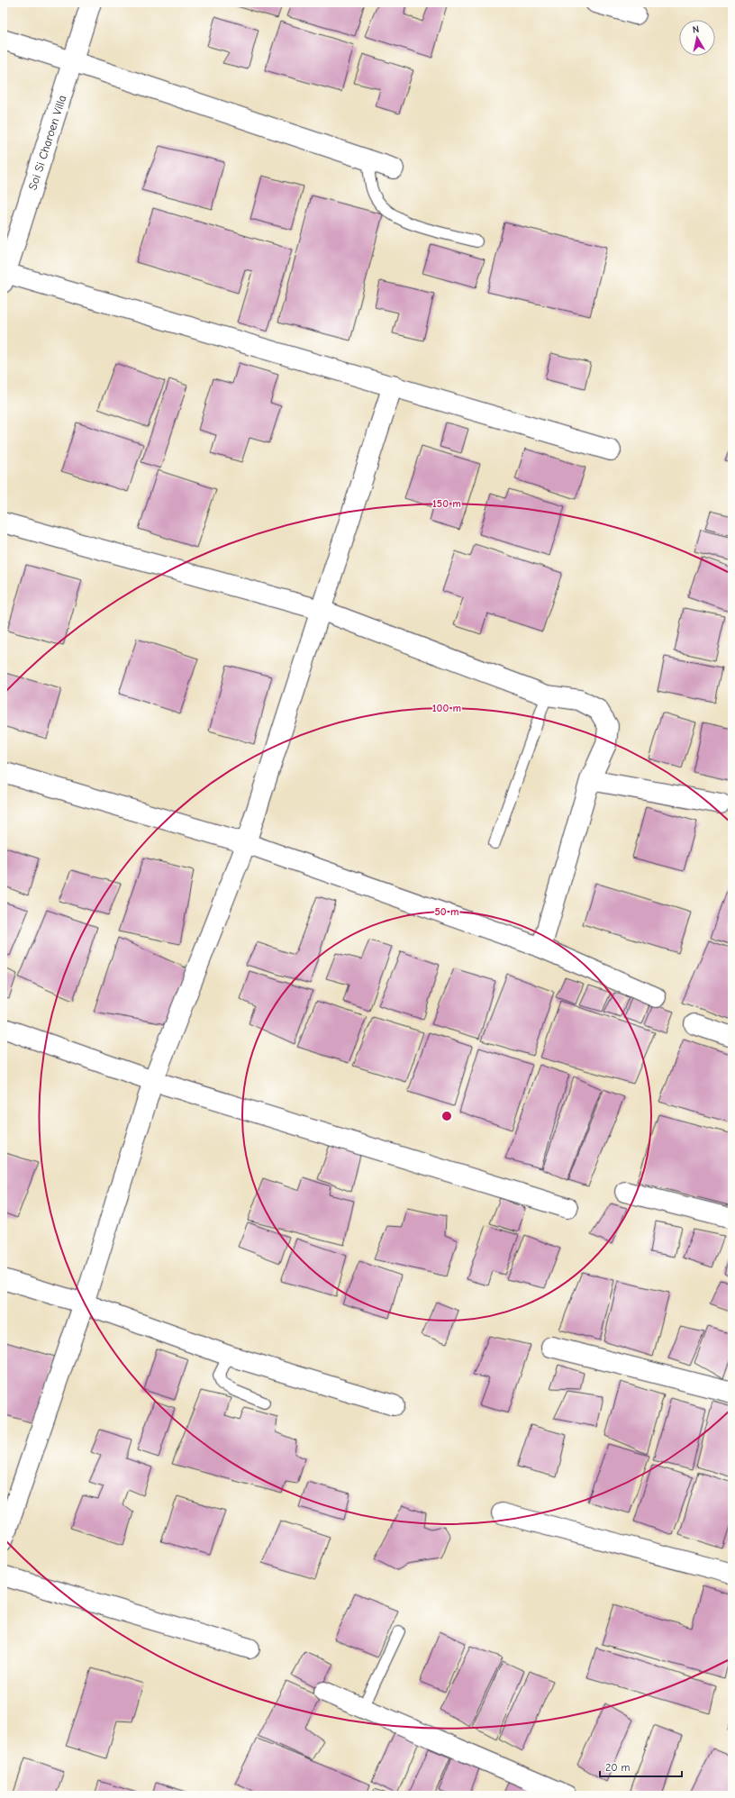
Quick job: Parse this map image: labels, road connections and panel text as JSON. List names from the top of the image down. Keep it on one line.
{"streets":{"street":["Soi Si Charoen Villa"]},"scale_bar":"20 m","north":"top","rings":["150 m","100 m","50 m"]}
